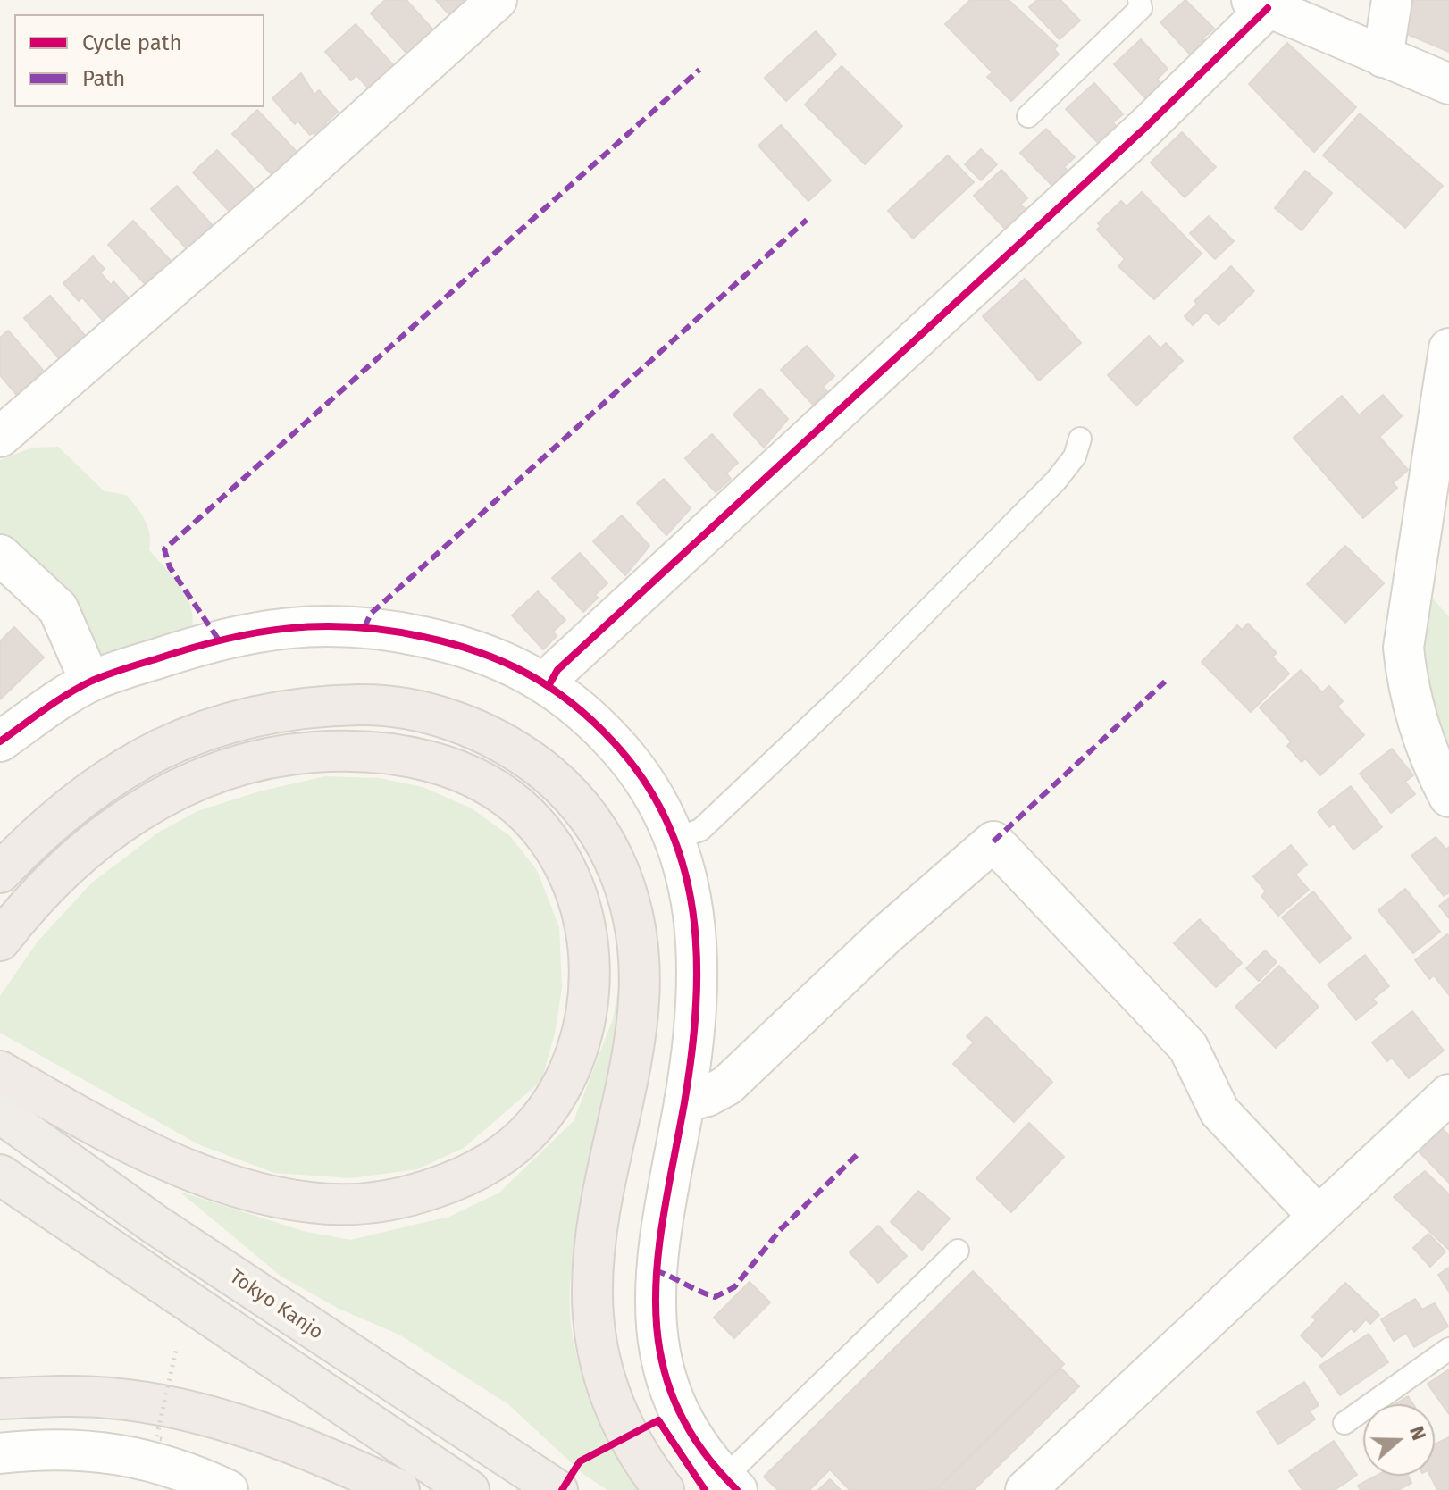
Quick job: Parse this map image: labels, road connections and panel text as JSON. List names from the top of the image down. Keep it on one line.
{"streets":{"highway":["Tokyo Kanjo"]},"legend":["Cycle path","Path"],"north":"right"}
